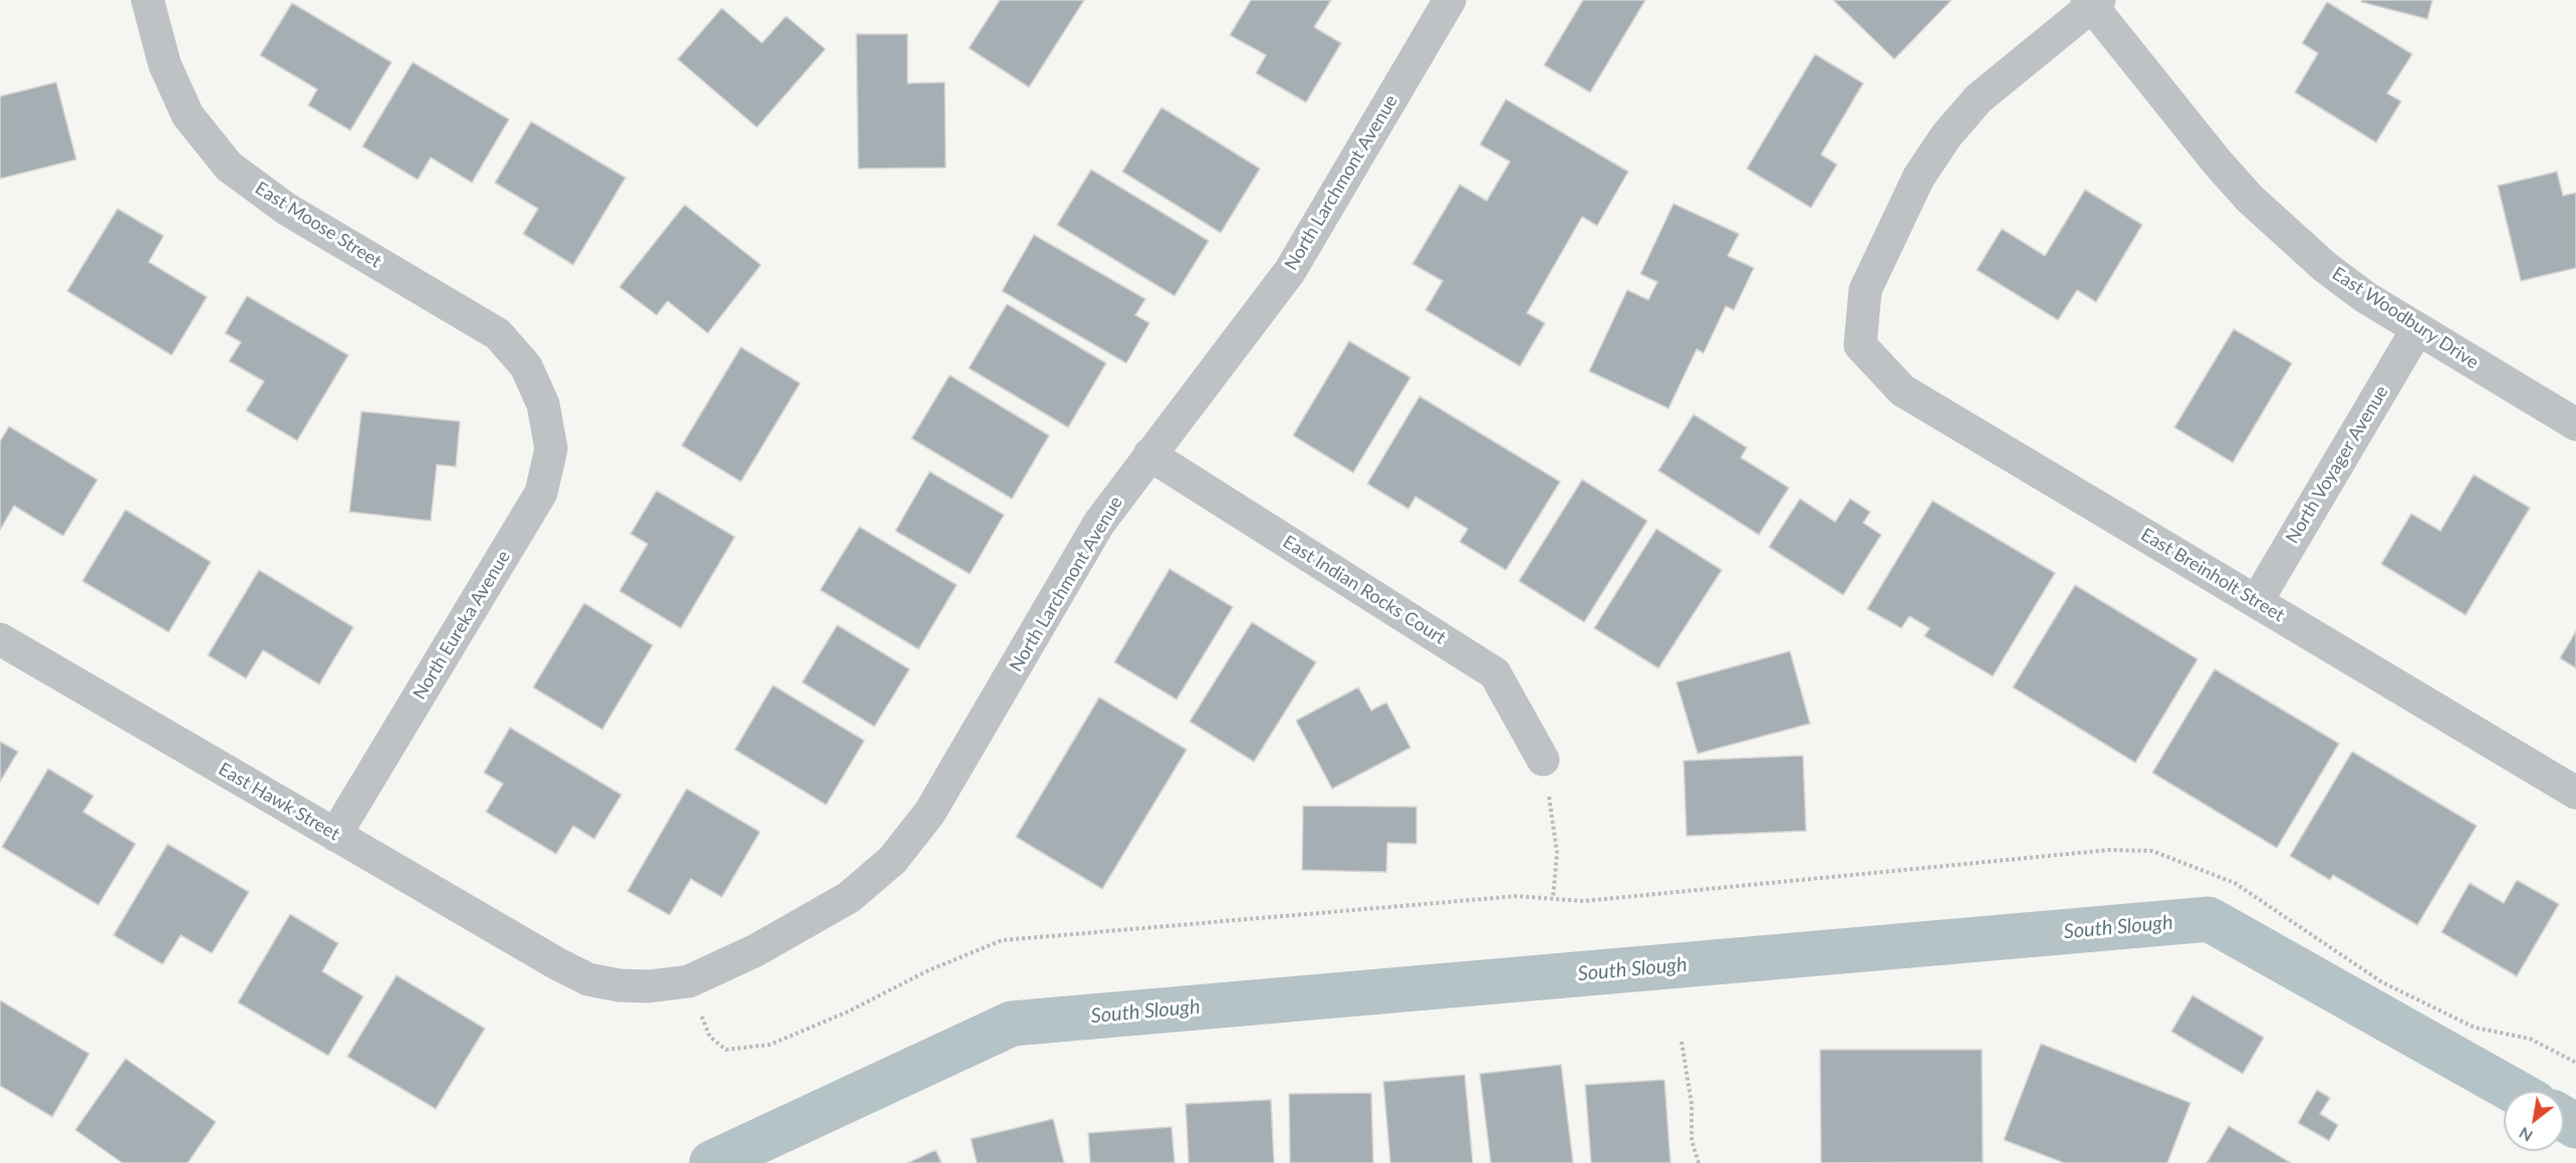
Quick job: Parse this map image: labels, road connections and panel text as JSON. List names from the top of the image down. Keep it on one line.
{"streets":{"street":["North Larchmont Avenue","East Moose Street","East Woodbury Drive","North Voyager Avenue","East Breinholt Street","East Indian Rocks Court","North Eureka Avenue","East Hawk Street"]},"crossings":[["North Larchmont Avenue","East Indian Rocks Court"],["North Larchmont Avenue","East Hawk Street"],["East Moose Street","North Eureka Avenue"],["East Woodbury Drive","North Voyager Avenue"],["East Woodbury Drive","East Breinholt Street"],["North Voyager Avenue","East Breinholt Street"],["North Eureka Avenue","East Hawk Street"]],"water":["South Slough"],"north":"bottom left"}
